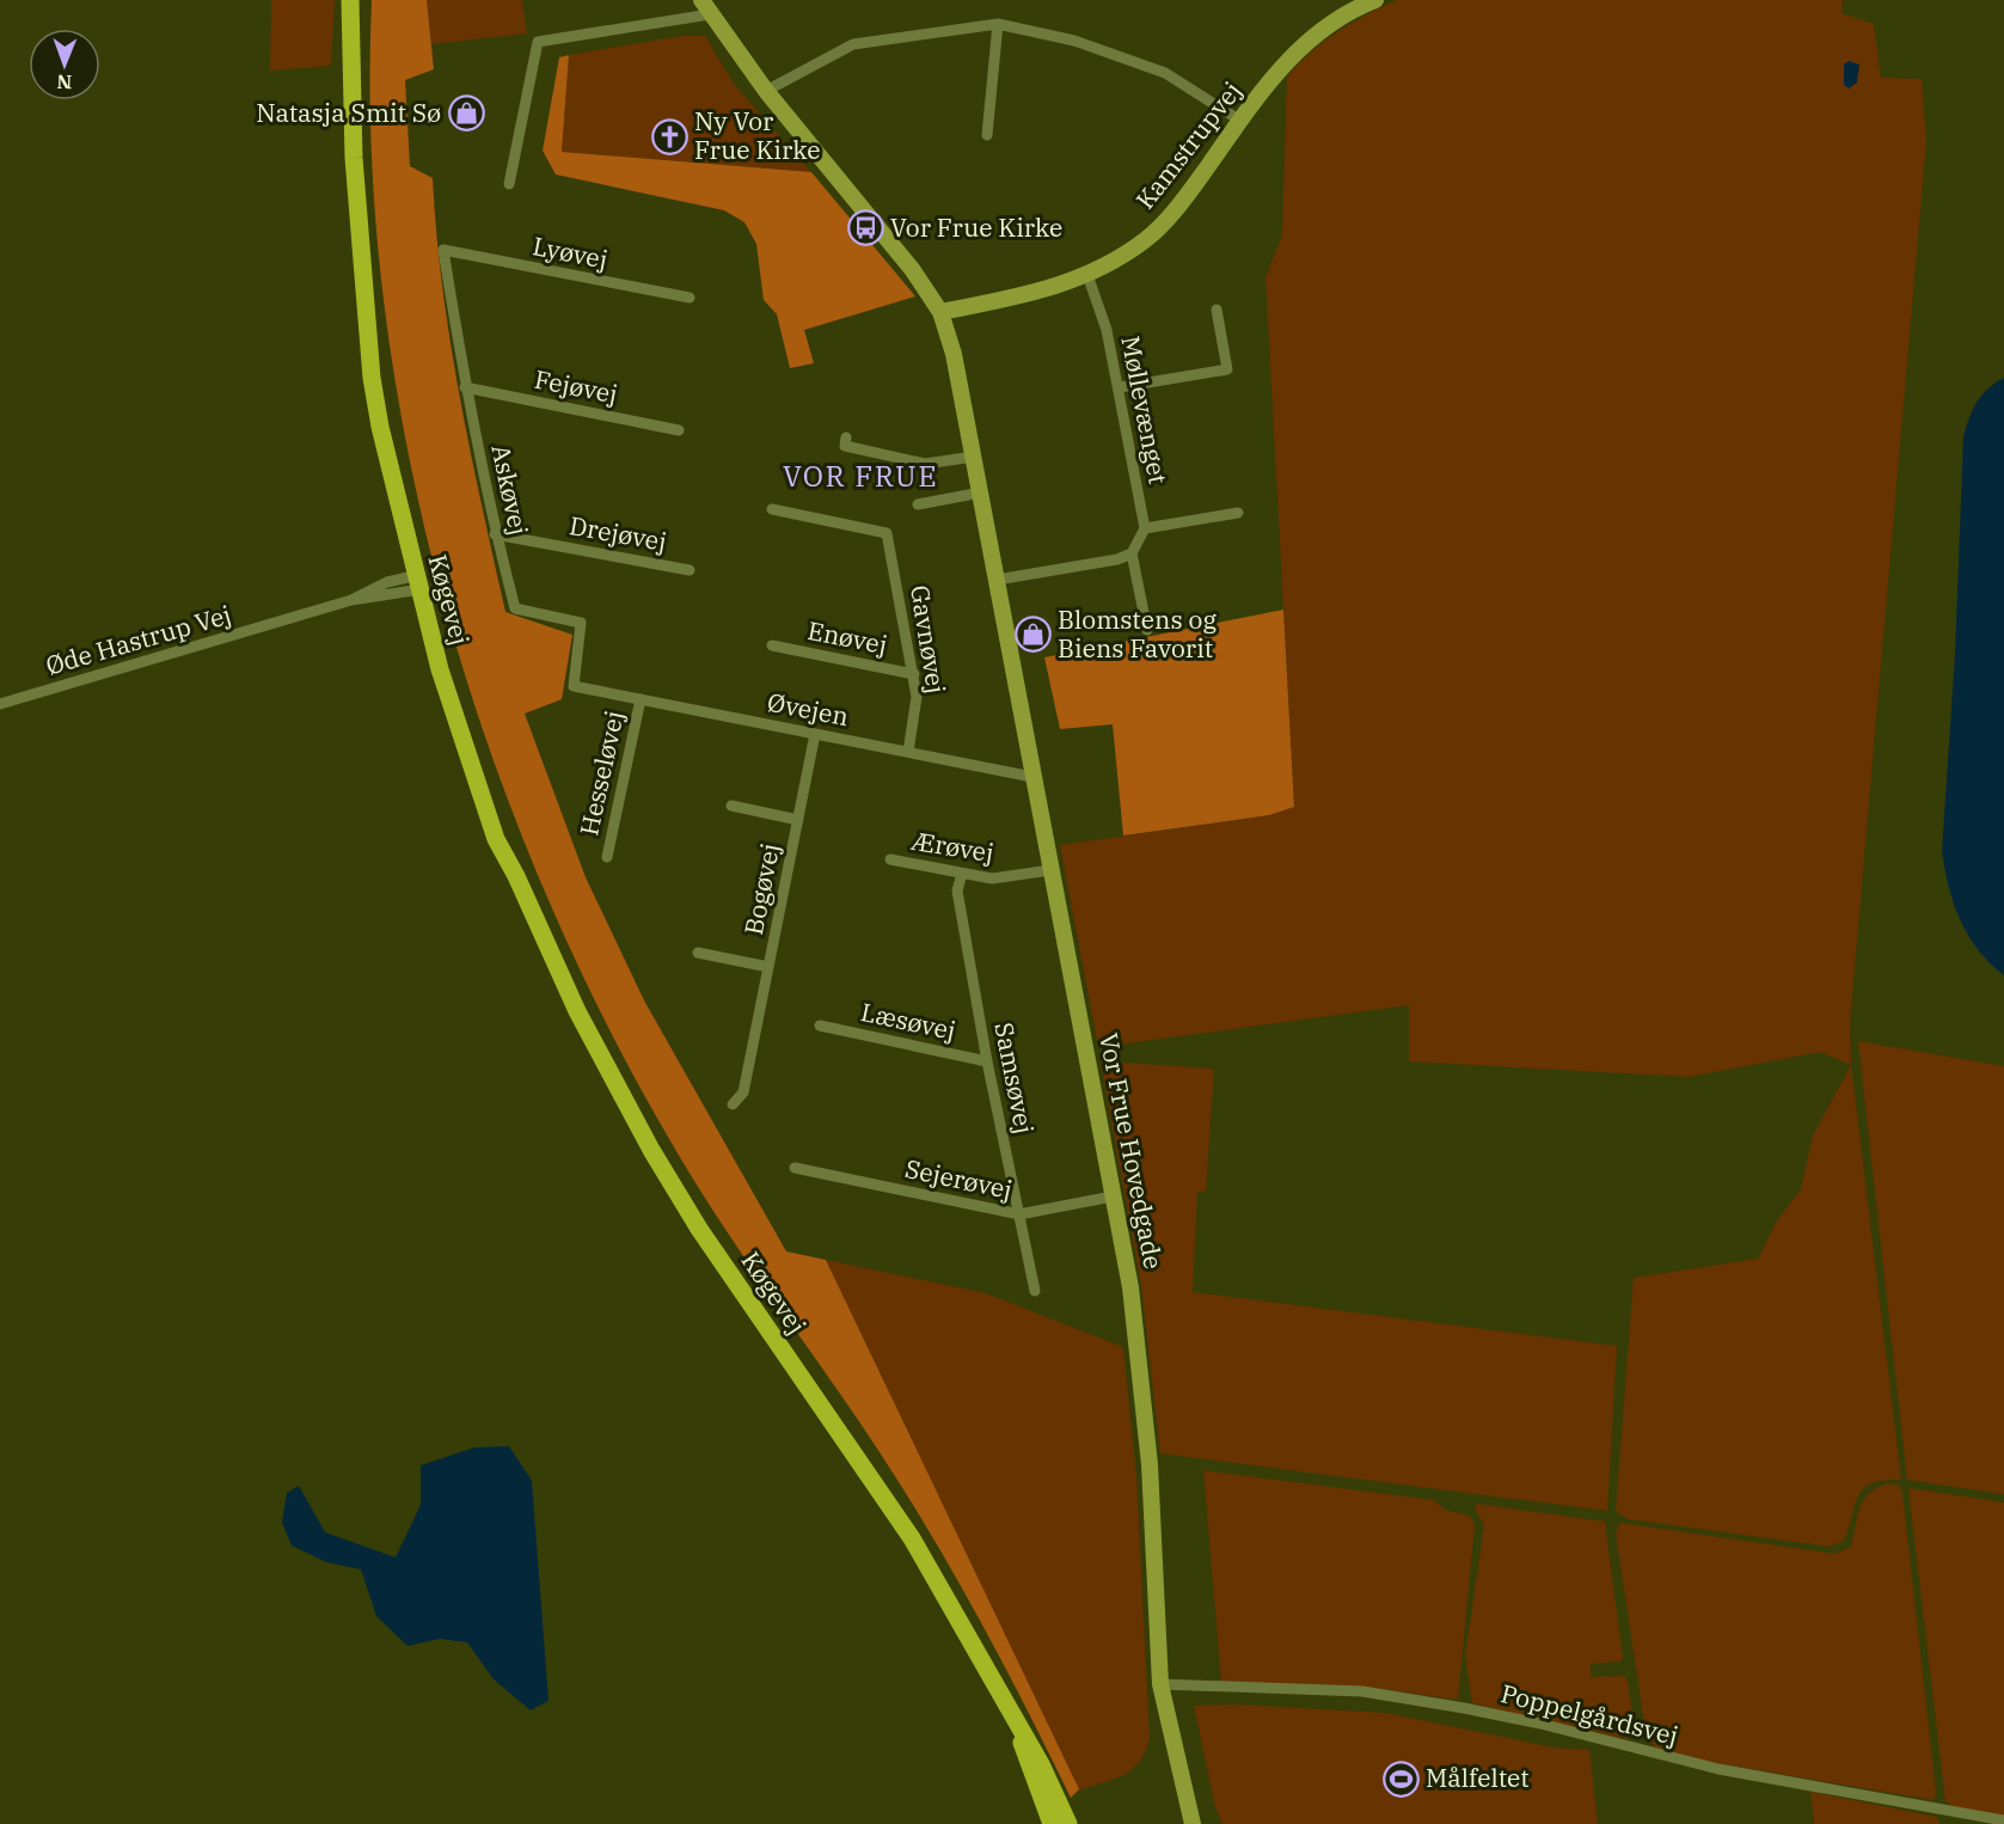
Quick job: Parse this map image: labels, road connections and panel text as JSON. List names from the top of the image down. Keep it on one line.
{"streets":{"main road":["Køgevej"],"street":["Kamstrupvej","Lyøvej","Fejøvej","Møllevænget","Askøvej","Drejøvej","Enøvej","Gavnøvej","Øde Hastrup Vej","Øvejen","Hesseløvej","Ærøvej","Bogøvej","Læsøvej","Samsøvej","Vor Frue Hovedgade","Sejerøvej","Poppelgårdsvej"]},"crossings":[["Kamstrupvej","Møllevænget"],["Kamstrupvej","Vor Frue Hovedgade"],["Lyøvej","Askøvej"],["Fejøvej","Askøvej"],["Askøvej","Drejøvej"],["Askøvej","Øvejen"],["Køgevej","Øde Hastrup Vej"],["Enøvej","Gavnøvej"],["Gavnøvej","Øvejen"],["Øvejen","Hesseløvej"],["Øvejen","Bogøvej"],["Øvejen","Vor Frue Hovedgade"],["Ærøvej","Samsøvej"],["Ærøvej","Vor Frue Hovedgade"],["Læsøvej","Samsøvej"],["Samsøvej","Sejerøvej"],["Vor Frue Hovedgade","Sejerøvej"],["Vor Frue Hovedgade","Poppelgårdsvej"]],"districts":["VOR FRUE"],"places":{"shop":["Natasja Smit Sø","Blomstens og Biens Favorit"],"church":["Ny Vor Frue Kirke"],"bus stop":["Vor Frue Kirke"],"sports":["Målfeltet"]},"north":"bottom"}
